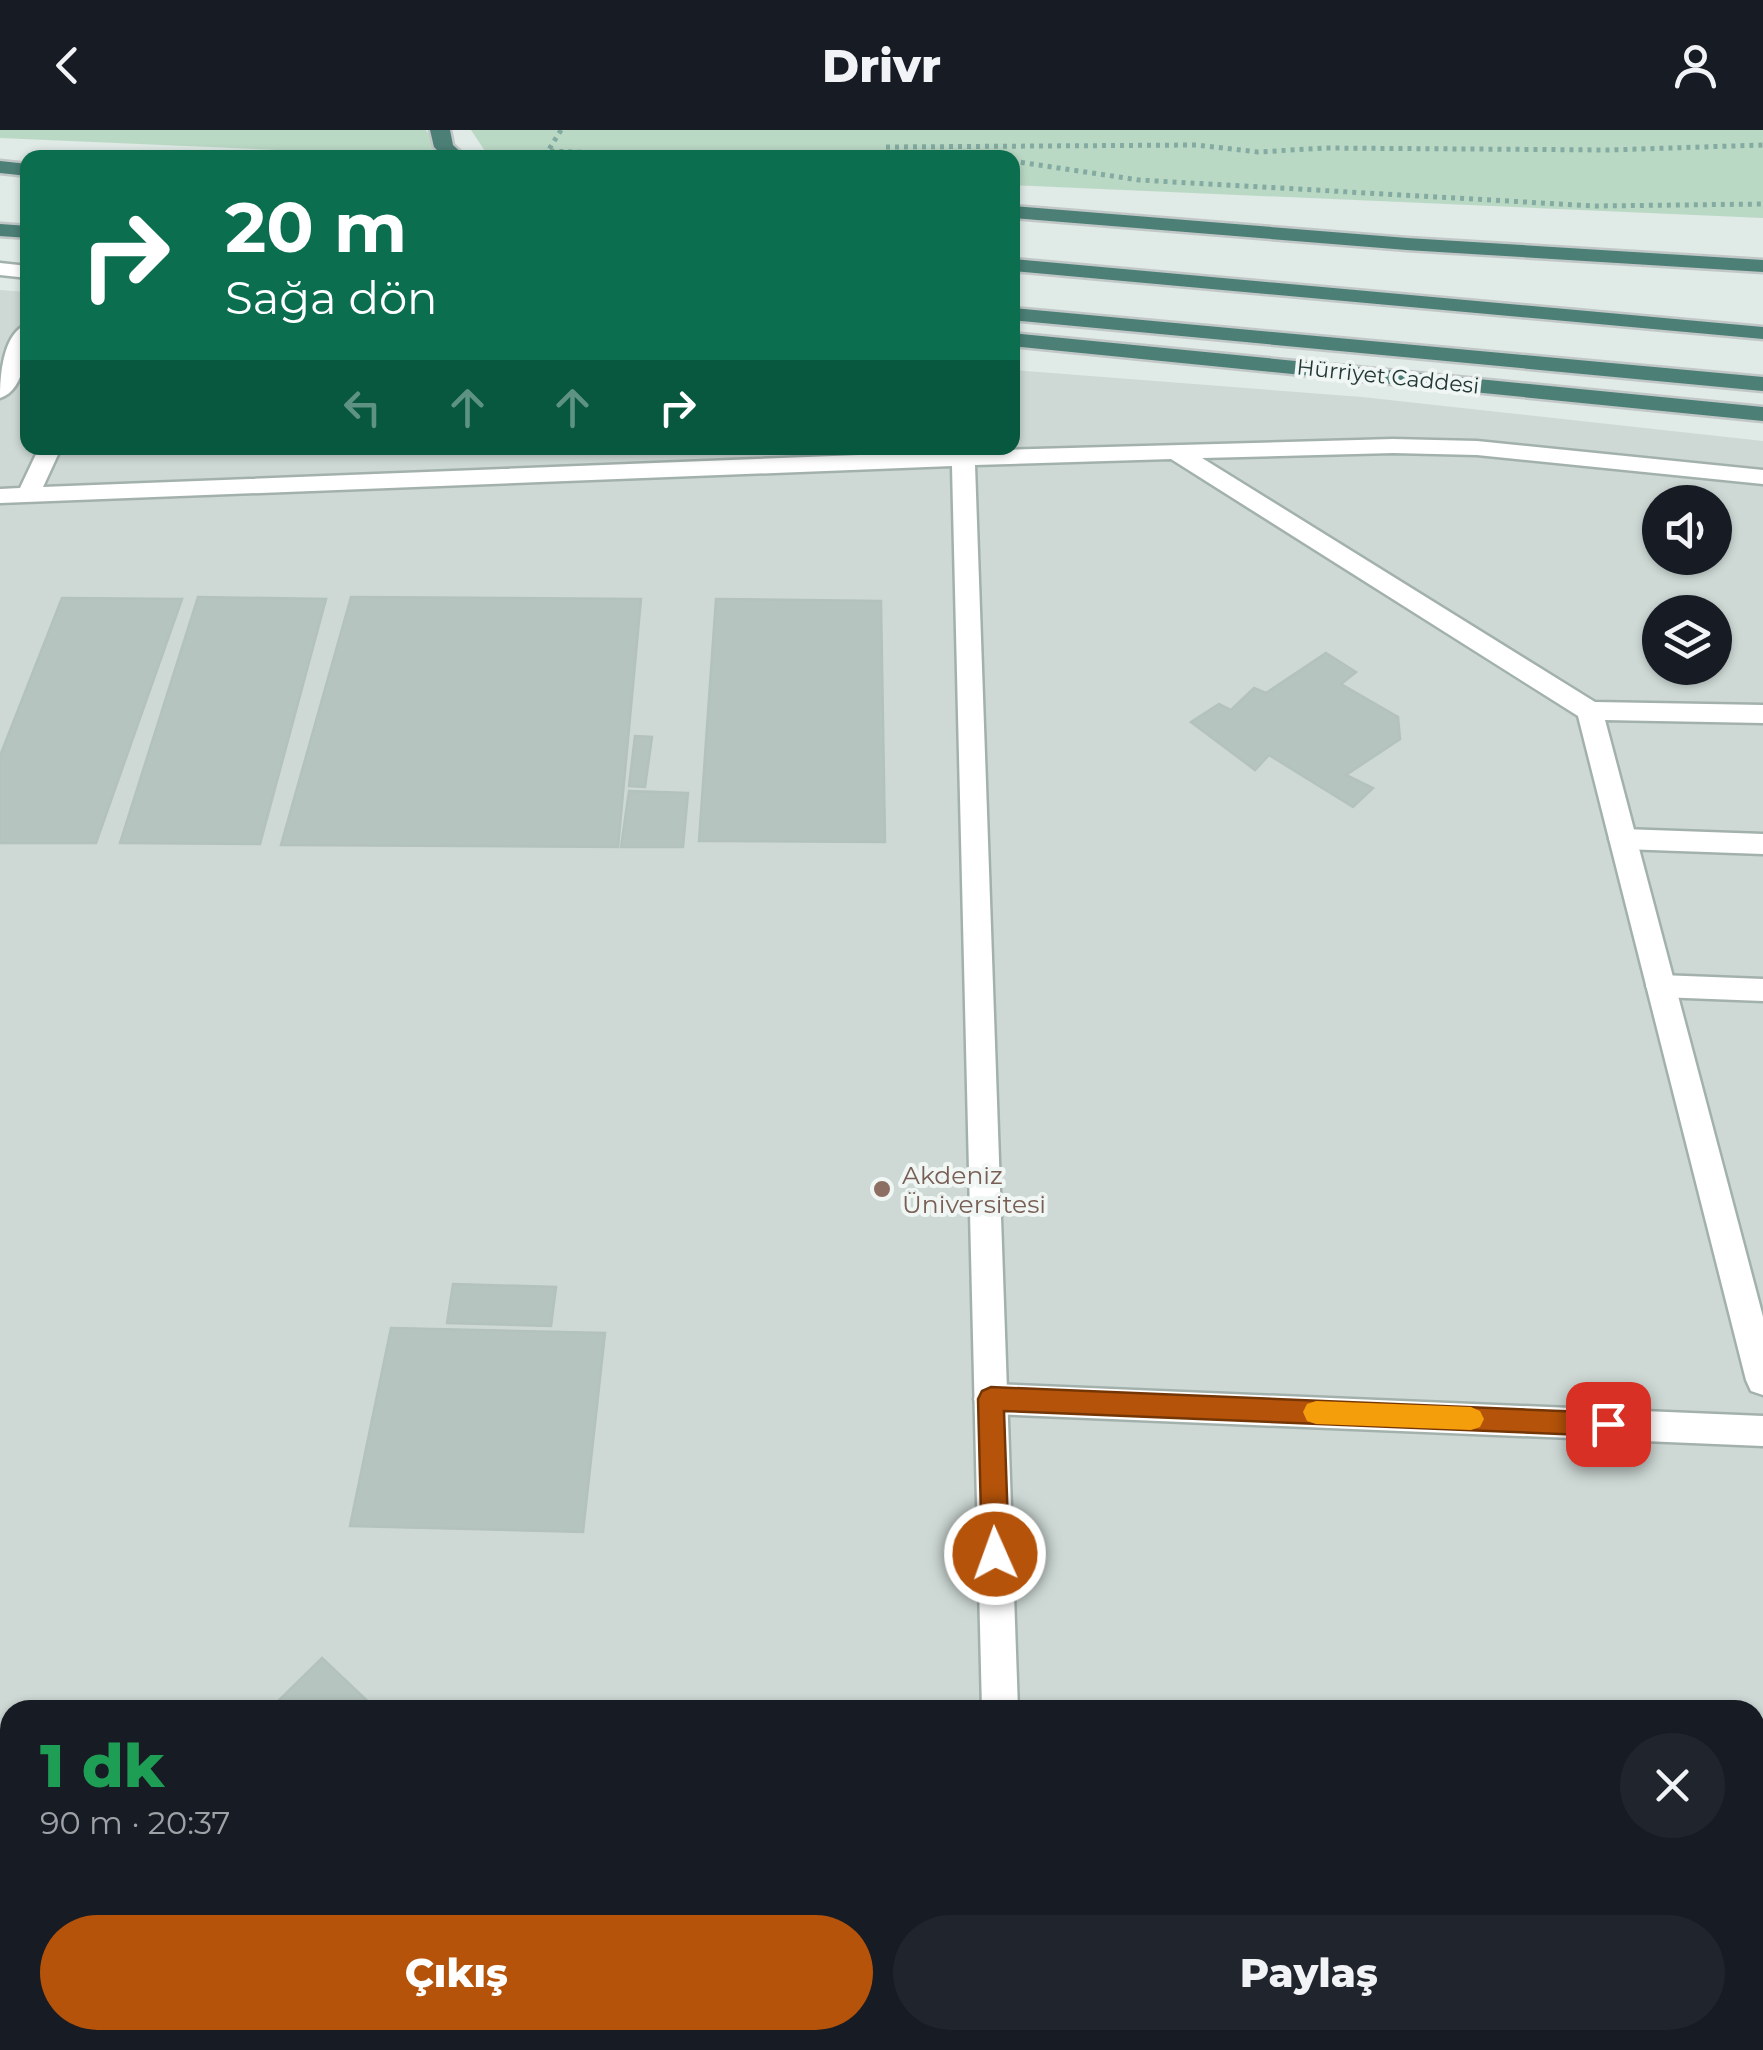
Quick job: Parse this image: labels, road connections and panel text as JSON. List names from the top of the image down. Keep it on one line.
{"streets":{"highway":["Hürriyet Caddesi"]},"places":["Akdeniz Üniversitesi"],"page":{"header":"Drivr","turn":["20 m","Sağa dön"],"heading":["1 dk","90 m · 20:37"],"buttons":["Çıkış","Paylaş"]}}
